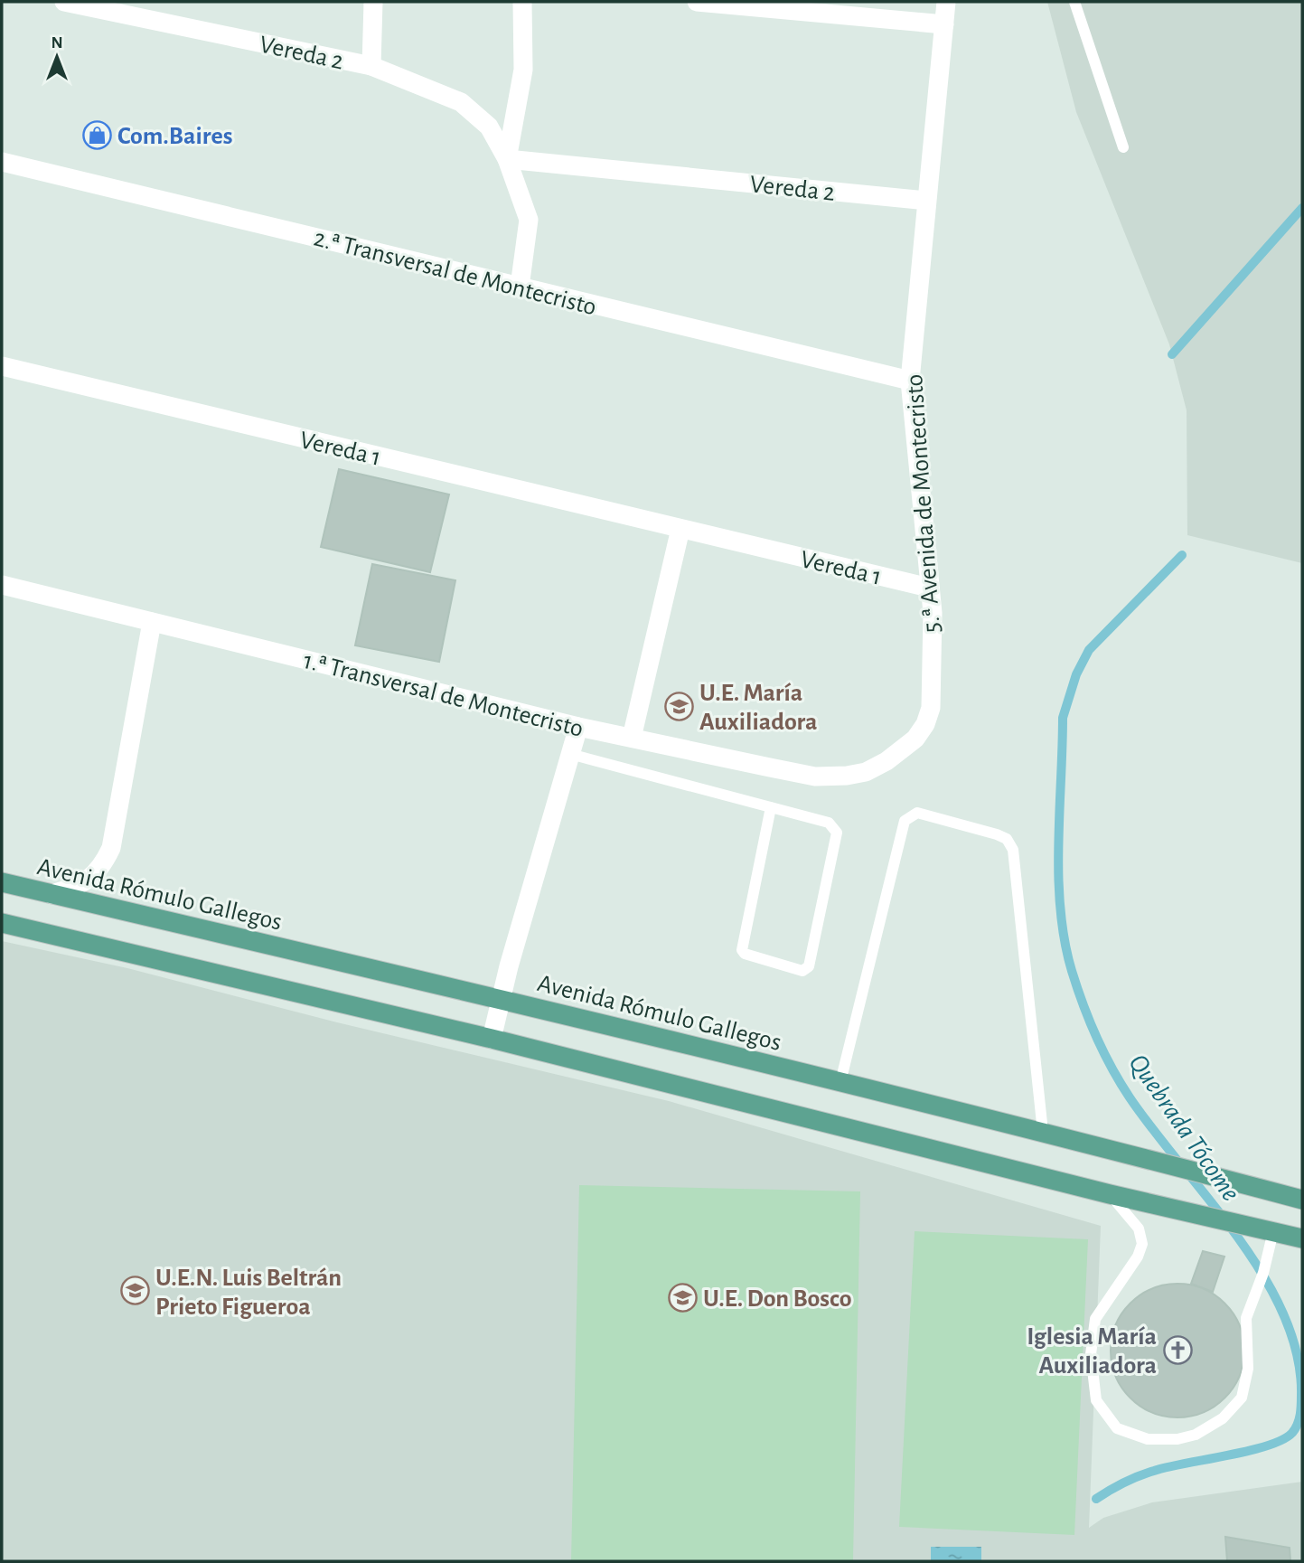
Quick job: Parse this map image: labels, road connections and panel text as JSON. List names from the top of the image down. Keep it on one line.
{"streets":{"main road":["Avenida Rómulo Gallegos"],"street":["Vereda 2","2.ª Transversal de Montecristo","Vereda 1","5.ª Avenida de Montecristo","1.ª Transversal de Montecristo"]},"crossings":[["Vereda 2","2.ª Transversal de Montecristo"],["Vereda 2","5.ª Avenida de Montecristo"],["2.ª Transversal de Montecristo","5.ª Avenida de Montecristo"],["Vereda 1","5.ª Avenida de Montecristo"],["5.ª Avenida de Montecristo","1.ª Transversal de Montecristo"]],"water":["Quebrada Tócome"],"places":{"shop":["Com.Baires"],"school or university":["U.E. María Auxiliadora","U.E.N. Luis Beltrán Prieto Figueroa","U.E. Don Bosco"],"church":["Iglesia María Auxiliadora"]},"north":"top"}
